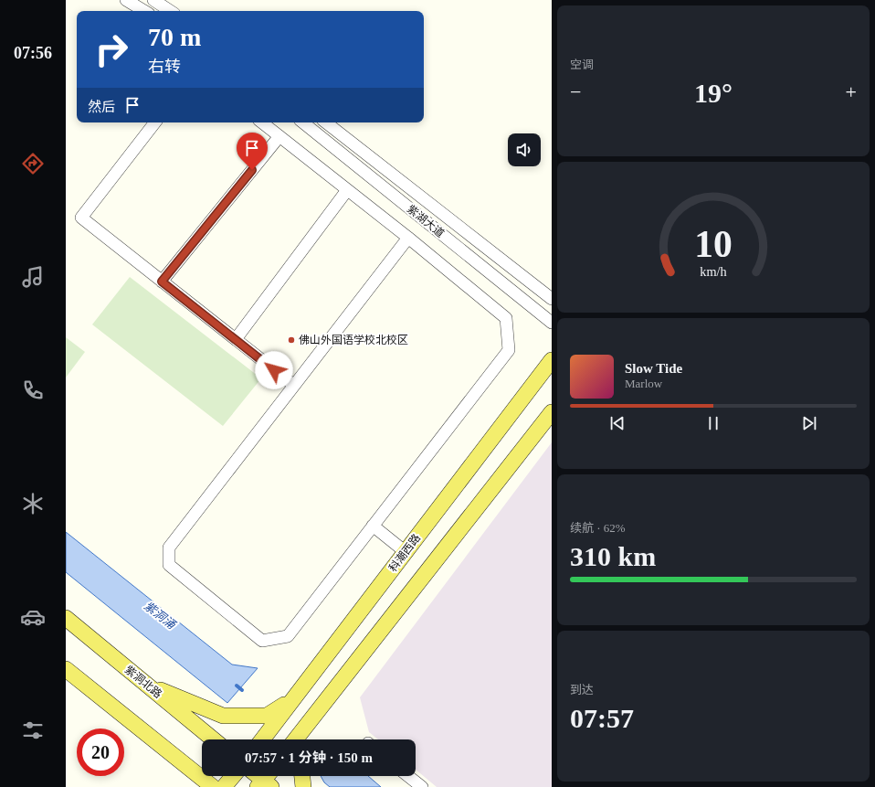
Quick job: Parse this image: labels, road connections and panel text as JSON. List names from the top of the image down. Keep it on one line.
{"streets":{"main road":["科潮西路","紫洞北路"],"street":["紫湖大道"]},"water":["紫洞涌"],"places":["佛山外国语学校北校区"],"page":{"tabs":"07:56","tile":["空调",["续航 · 62%","310 km"],["到达","07:57"]],"turn":["70 m","右转"],"heat":["−","19°","+"],"then":"然后","song":["Slow Tide","Marlow"],"limit":"20","trip":"07:57 · 1 分钟 · 150 m","gauge":["10","km/h"]}}
